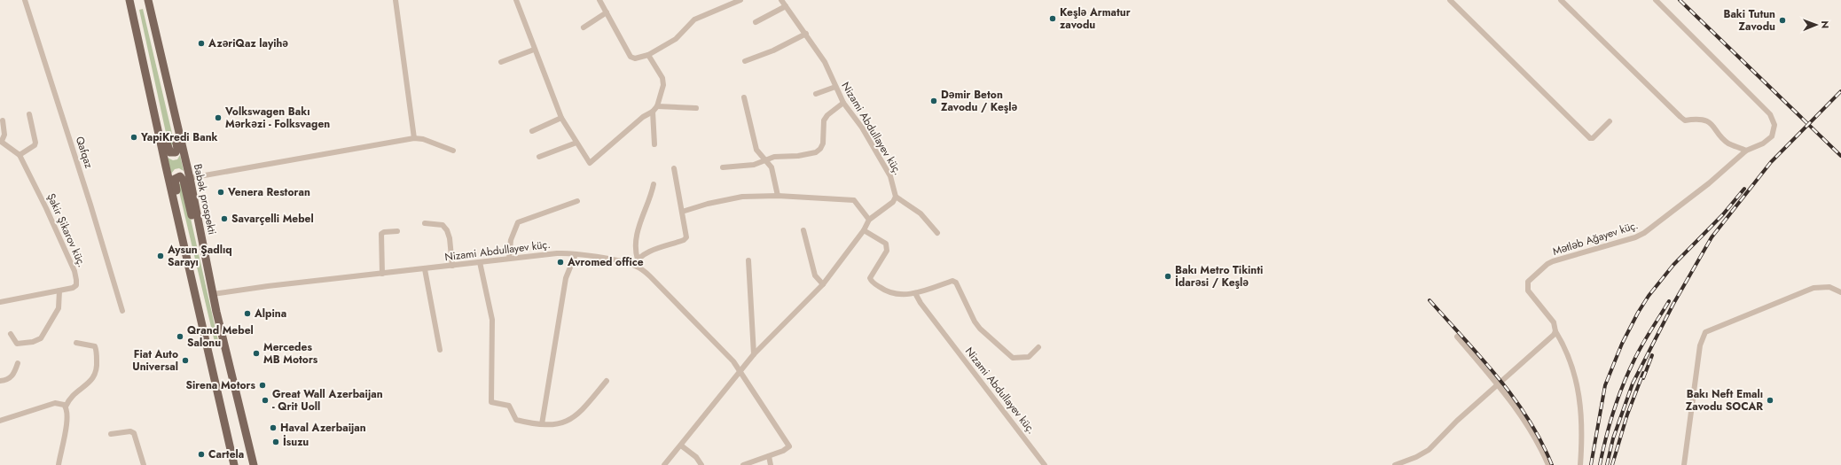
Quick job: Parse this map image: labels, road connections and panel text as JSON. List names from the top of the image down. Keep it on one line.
{"streets":{"main road":["Babək prospekti"],"street":["Nizami Abdullayev küç.","Qafqaz","Şakir Şikarov küç.","Mətləb Ağayev küç."]},"crossings":[["Nizami Abdullayev küç.","Babək prospekti"]],"places":["Keşlə Armatur zavodu","Baki Tutun Zavodu","AzəriQaz layihə","Dəmir Beton Zavodu / Keşlə","Volkswagen Bakı Mərkəzi - Folksvagen","YapiKredi Bank","Venera Restoran","Savarçelli Mebel","Aysun Şadlıq Sarayı","Avromed office","Bakı Metro Tikinti İdarəsi / Keşlə","Alpina","Qrand Mebel Salonu","Mercedes MB Motors","Fiat Auto Universal","Sirena Motors","Great Wall Azerbaijan - Qrit Uoll","Bakı Neft Emalı Zavodu SOCAR","Haval Azerbaijan","İsuzu","Cartela"],"north":"right"}
